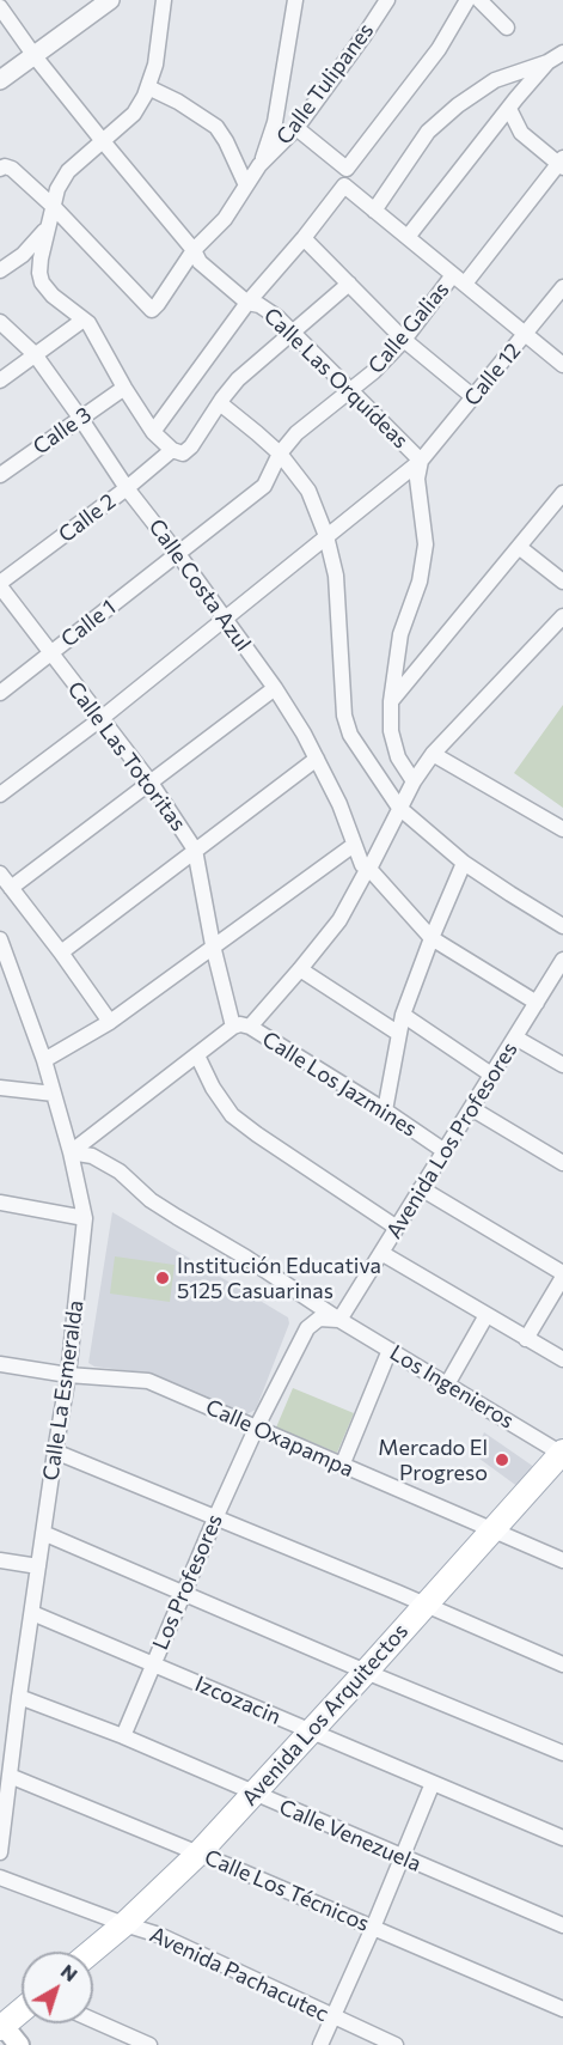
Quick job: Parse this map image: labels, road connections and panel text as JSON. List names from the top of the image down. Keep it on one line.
{"streets":{"main road":["Avenida Los Arquitectos"],"street":["Calle Tulipanes","Calle Galias","Calle 12","Calle Las Orquídeas","Calle 3","Calle 2","Calle Costa Azul","Calle 1","Calle Las Totoritas","Calle Los Jazmines","Avenida Los Profesores","Los Ingenieros","Calle La Esmeralda","Calle Oxapampa","Los Profesores","Izcozacin","Calle Venezuela","Calle Los Técnicos","Avenida Pachacutec"]},"crossings":[["Calle Tulipanes","Calle Las Orquídeas"],["Calle Galias","Calle Las Orquídeas"],["Calle Galias","Calle Costa Azul"],["Calle Galias","Calle 1"],["Calle 12","Calle Las Orquídeas"],["Calle 12","Calle Costa Azul"],["Calle 12","Calle Las Totoritas"],["Calle Las Orquídeas","Calle 2"],["Calle 3","Calle Costa Azul"],["Calle 2","Calle Costa Azul"],["Calle 2","Calle Las Totoritas"],["Calle Costa Azul","Calle 1"],["Calle Costa Azul","Avenida Los Profesores"],["Calle 1","Calle Las Totoritas"],["Calle Las Totoritas","Calle Los Jazmines"],["Calle Los Jazmines","Avenida Los Profesores"],["Avenida Los Profesores","Los Ingenieros"],["Avenida Los Profesores","Los Profesores"],["Los Ingenieros","Calle La Esmeralda"],["Los Ingenieros","Los Profesores"],["Los Ingenieros","Avenida Los Arquitectos"],["Calle La Esmeralda","Calle Oxapampa"],["Calle La Esmeralda","Izcozacin"],["Calle La Esmeralda","Calle Venezuela"],["Calle La Esmeralda","Calle Los Técnicos"],["Calle Oxapampa","Los Profesores"],["Calle Oxapampa","Avenida Los Arquitectos"],["Los Profesores","Izcozacin"],["Los Profesores","Calle Venezuela"],["Izcozacin","Avenida Los Arquitectos"],["Avenida Los Arquitectos","Calle Venezuela"],["Avenida Los Arquitectos","Calle Los Técnicos"],["Avenida Los Arquitectos","Avenida Pachacutec"]],"places":["Institución Educativa 5125 Casuarinas","Mercado El Progreso"],"north":"top right"}
